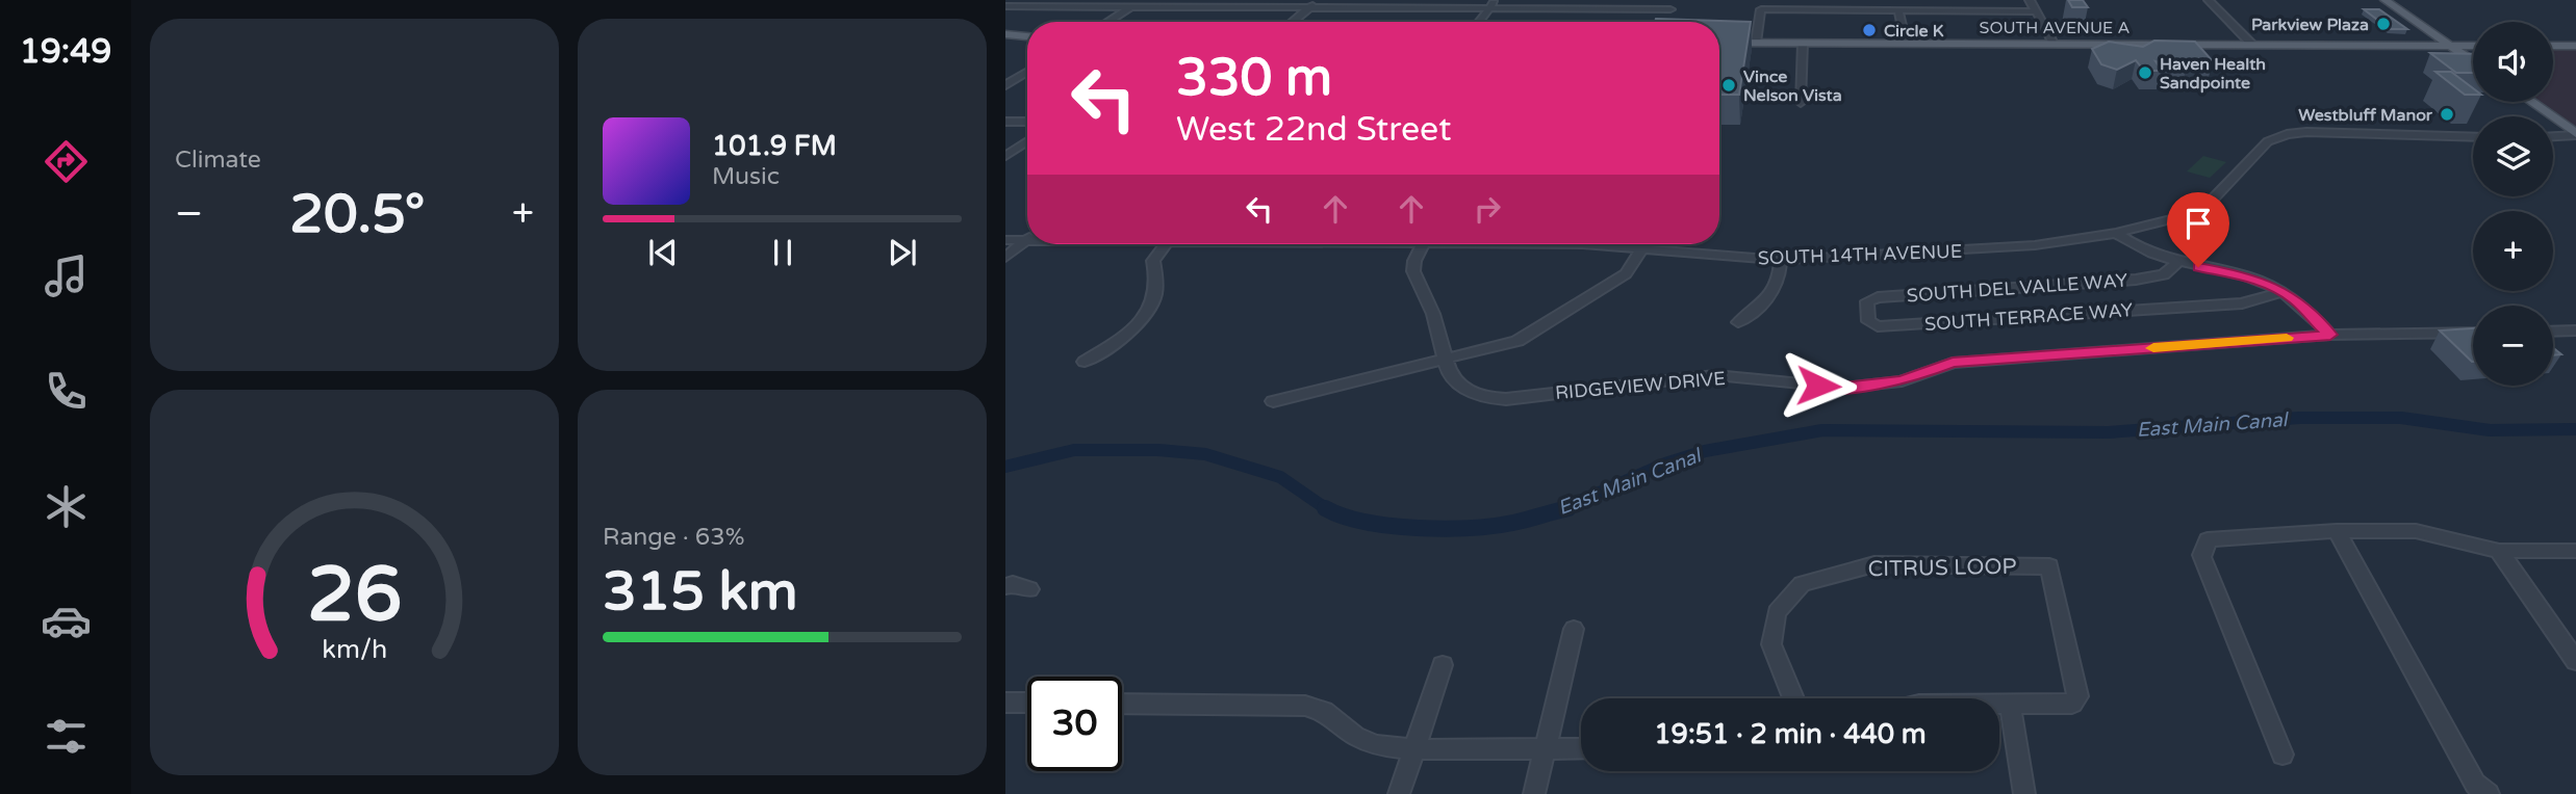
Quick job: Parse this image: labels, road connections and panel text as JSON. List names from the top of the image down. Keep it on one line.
{"streets":{"main road":["SOUTH AVENUE A"],"street":["SOUTH 14TH AVENUE","SOUTH DEL VALLE WAY","SOUTH TERRACE WAY","RIDGEVIEW DRIVE","CITRUS LOOP"]},"crossings":[["SOUTH DEL VALLE WAY","SOUTH TERRACE WAY"]],"water":["East Main Canal"],"places":["Parkview Plaza","Circle K","Haven Health Sandpointe","Vince Nelson Vista","Westbluff Manor"],"page":{"tabs":"19:49","tile":["Climate",["Range · 63%","315 km"]],"map_buttons":["+","−"],"turn":["330 m","West 22nd Street"],"song":["101.9 FM","Music"],"heat":["−","20.5°","+"],"limit":"30","trip":"19:51 · 2 min · 440 m","gauge":["26","km/h"]}}
